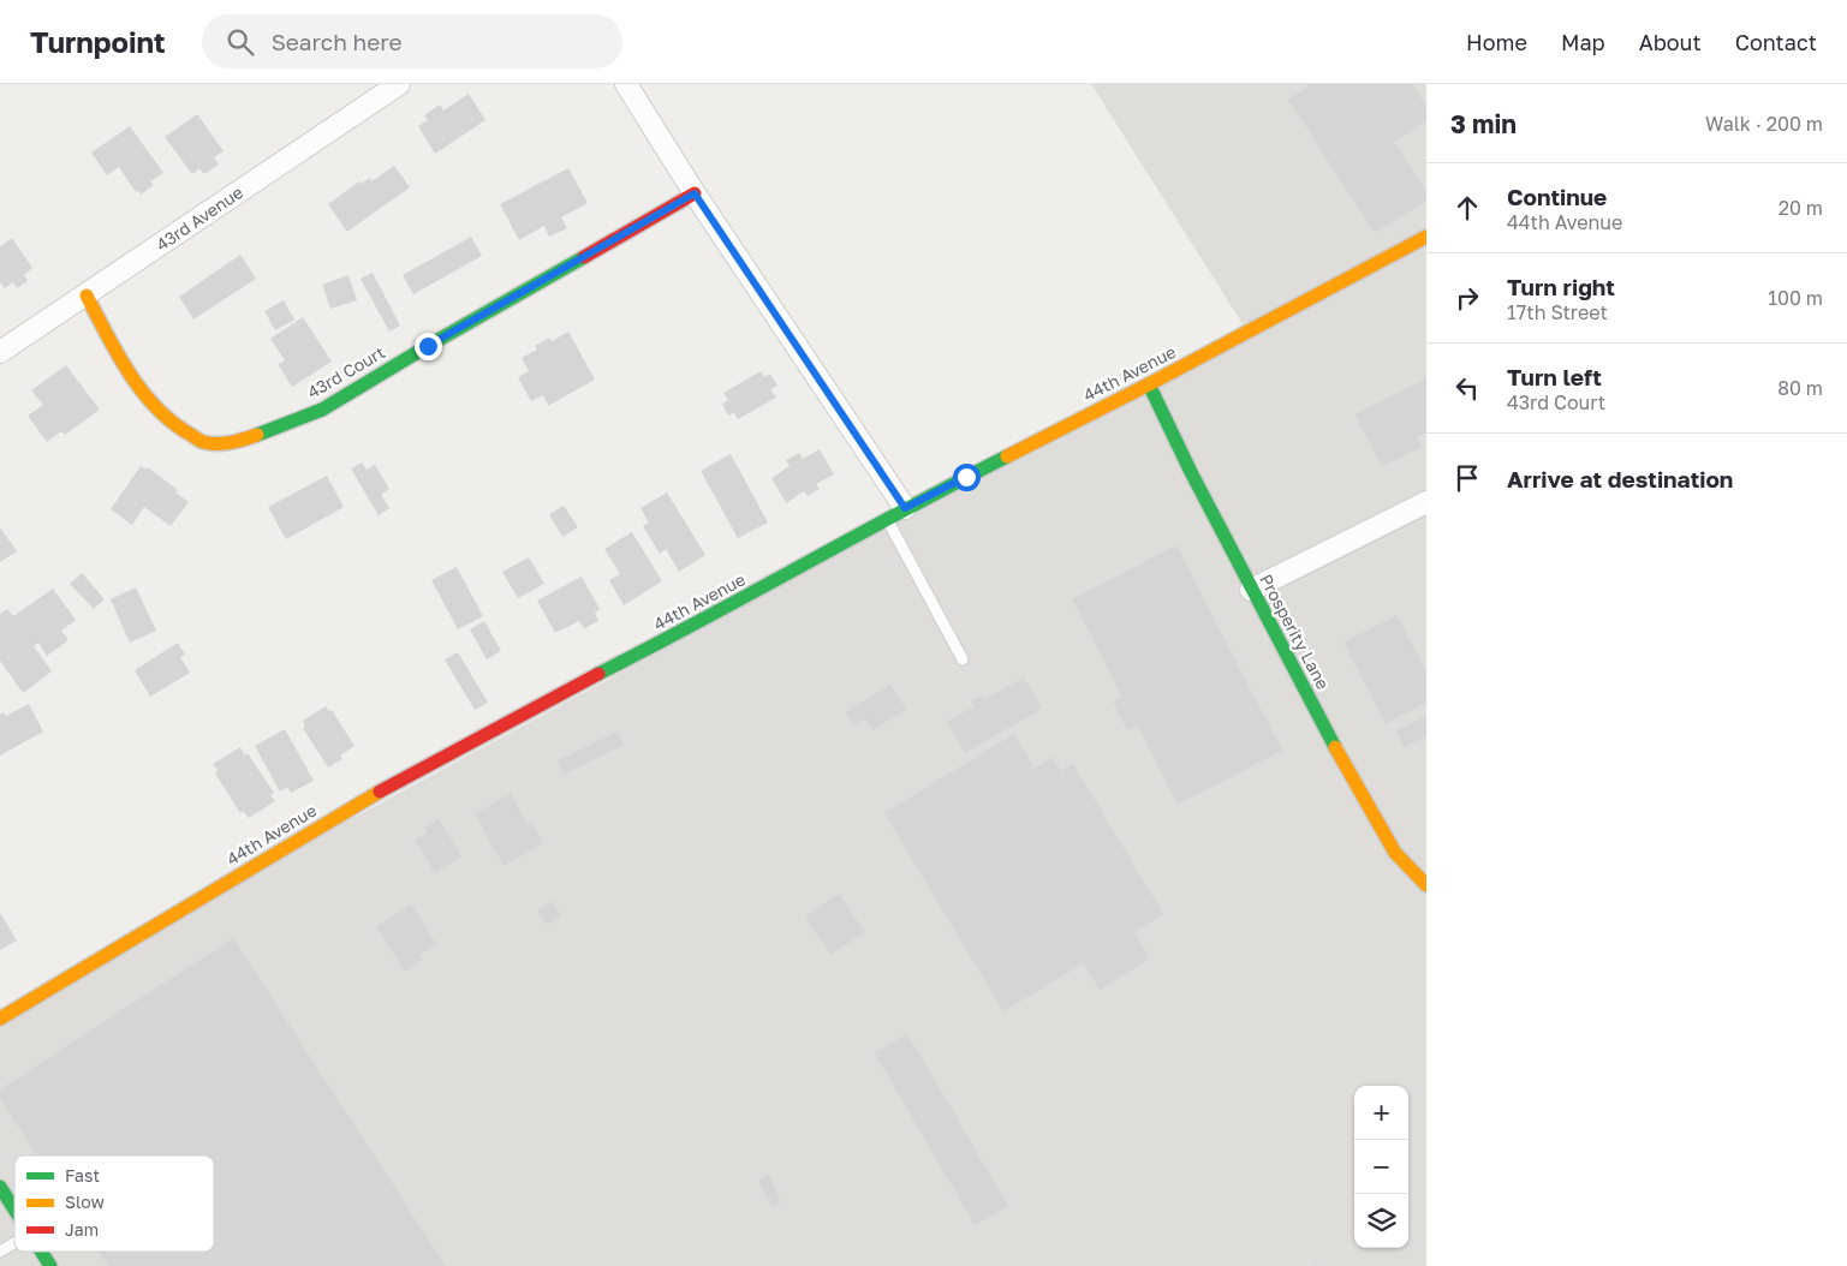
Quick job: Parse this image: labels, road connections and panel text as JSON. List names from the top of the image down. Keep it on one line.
{"streets":{"street":["43rd Avenue","43rd Court","44th Avenue","Prosperity Lane"]},"crossings":[["43rd Avenue","43rd Court"],["44th Avenue","Prosperity Lane"]],"legend":["Fast","Slow","Jam"],"page":{"header":"Turnpoint","search":"Search here","nav":["Home","Map","About","Contact"],"heading":["3 min","Walk · 200 m"],"list":[["Continue","44th Avenue","20 m"],["Turn right","17th Street","100 m"],["Turn left","43rd Court","80 m"],"Arrive at destination"],"map_buttons":["+","−"]}}
